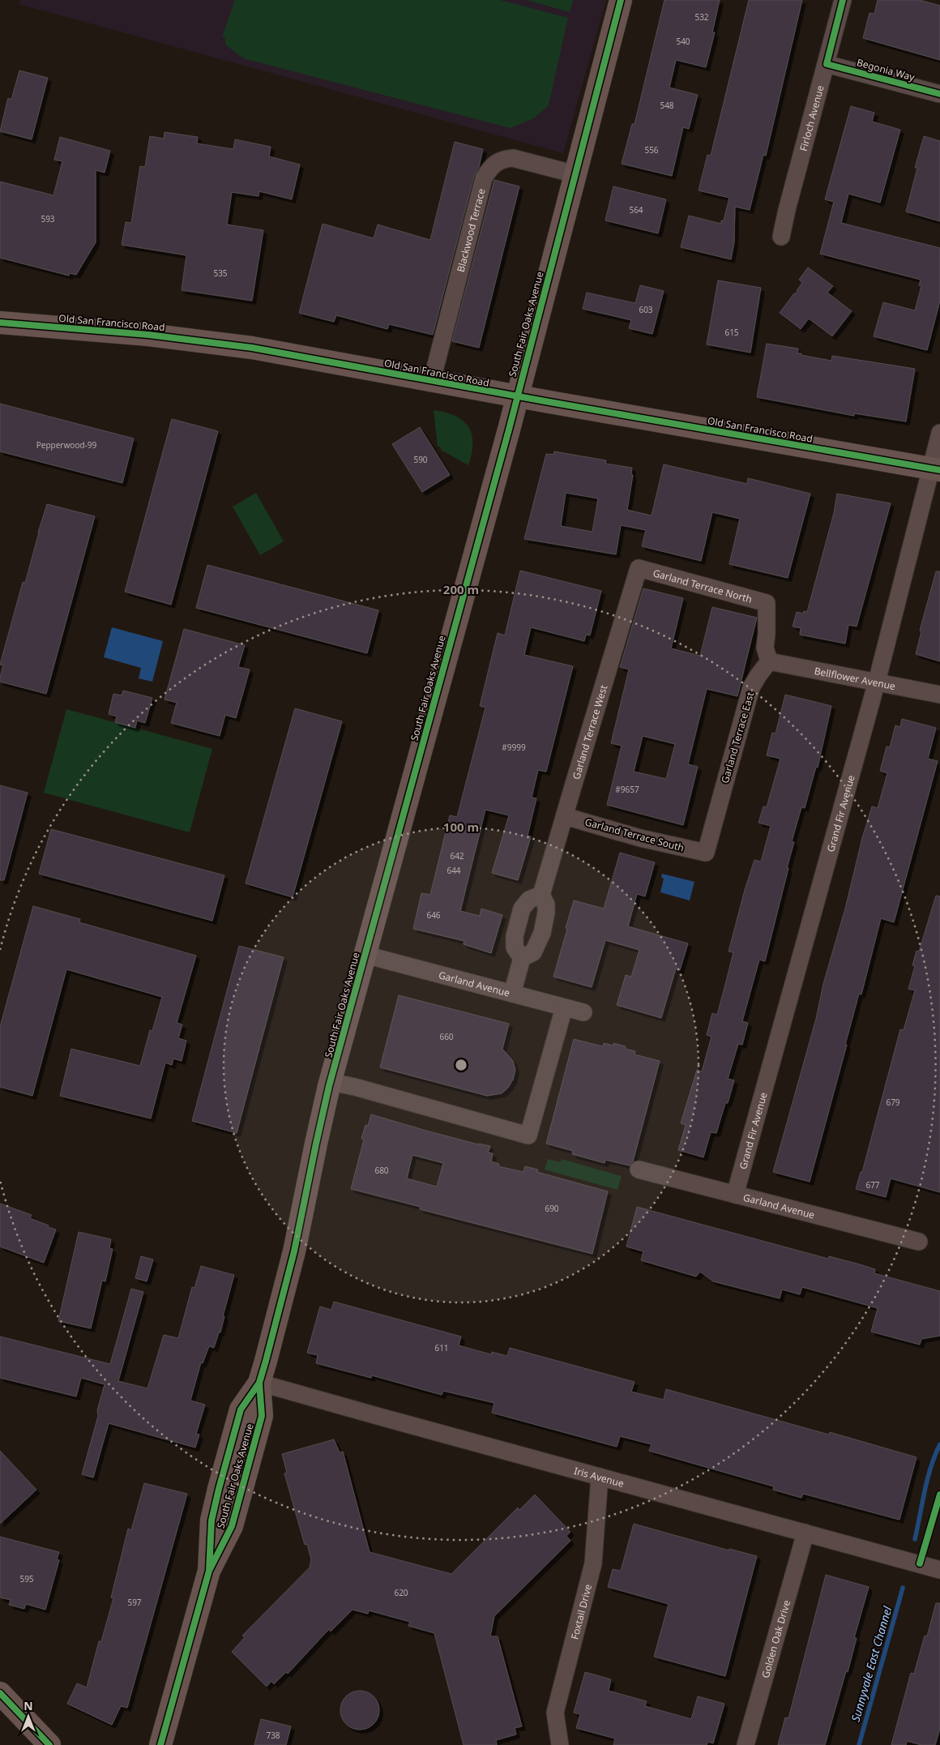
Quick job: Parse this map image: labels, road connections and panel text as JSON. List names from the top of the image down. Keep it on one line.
{"streets":{"main road":["Old San Francisco Road","South Fair Oaks Avenue"],"street":["Begonia Way","Firloch Avenue","Blackwood Terrace","Garland Terrace North","Bellflower Avenue","Garland Terrace West","Garland Terrace East","Grand Fir Avenue","Garland Terrace South","Garland Avenue","Iris Avenue","Foxtail Drive","Golden Oak Drive"]},"crossings":[["Begonia Way","Firloch Avenue"],["Blackwood Terrace","Old San Francisco Road"],["Blackwood Terrace","South Fair Oaks Avenue"],["Old San Francisco Road","South Fair Oaks Avenue"],["Old San Francisco Road","Grand Fir Avenue"],["South Fair Oaks Avenue","Garland Avenue"],["South Fair Oaks Avenue","Iris Avenue"],["Garland Terrace North","Bellflower Avenue"],["Garland Terrace North","Garland Terrace West"],["Garland Terrace North","Garland Terrace East"],["Bellflower Avenue","Garland Terrace East"],["Bellflower Avenue","Grand Fir Avenue"],["Garland Terrace West","Garland Terrace South"],["Garland Terrace East","Garland Terrace South"],["Grand Fir Avenue","Garland Avenue"],["Iris Avenue","Foxtail Drive"],["Iris Avenue","Golden Oak Drive"]],"water":["Sunnyvale East Channel"],"house_numbers":["532","540","548","556","564","593","535","603","615","Pepperwood-99","590","#9999","#9657","642","644","646","660","679","680","677","690","611","595","620","597","738"],"north":"top","rings":["200 m","100 m"]}
